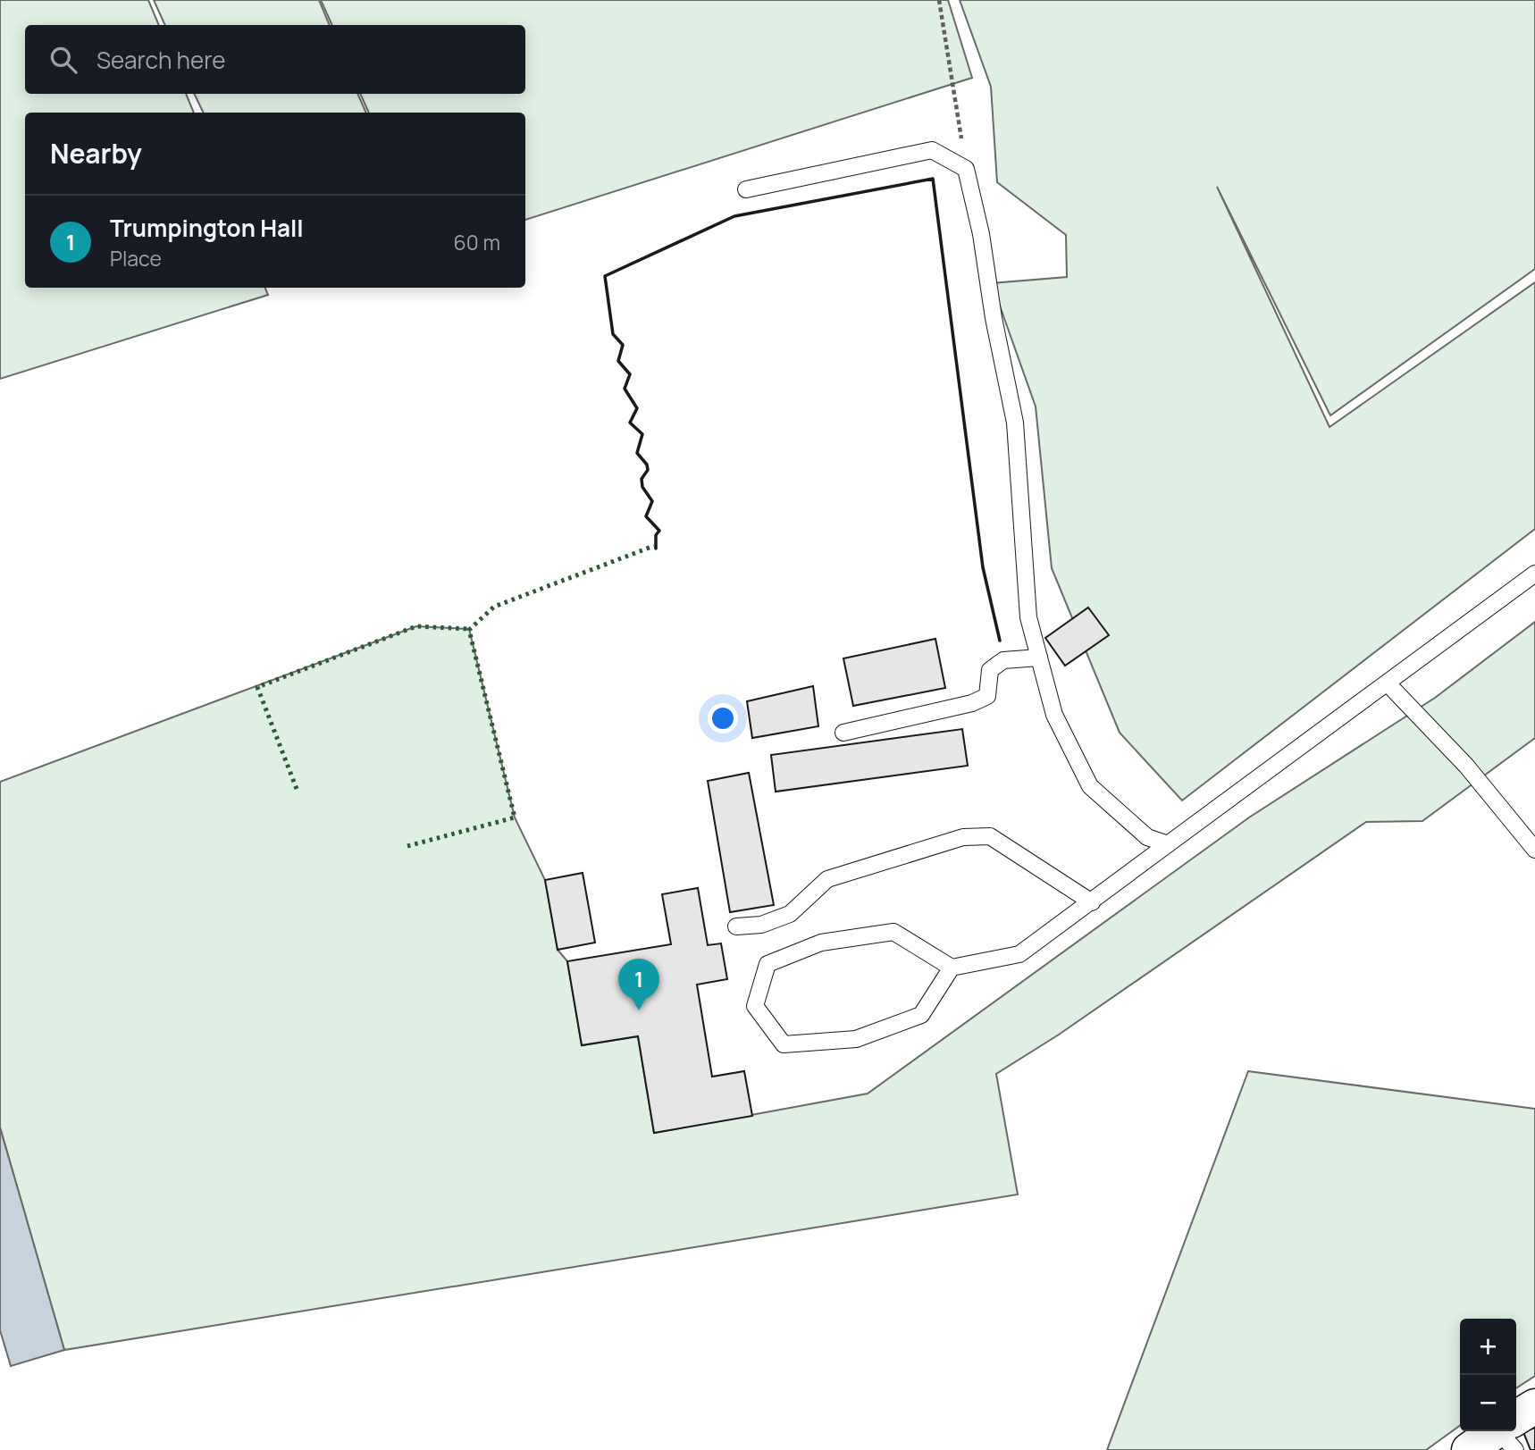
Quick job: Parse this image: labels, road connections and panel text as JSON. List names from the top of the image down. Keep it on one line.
{"page":{"search":"Search here","heading":"Nearby","list":[{"mark":"1","name":"Trumpington Hall","note":"Place","value":"60 m"}],"pins":"1","map_buttons":["+","−"]}}
